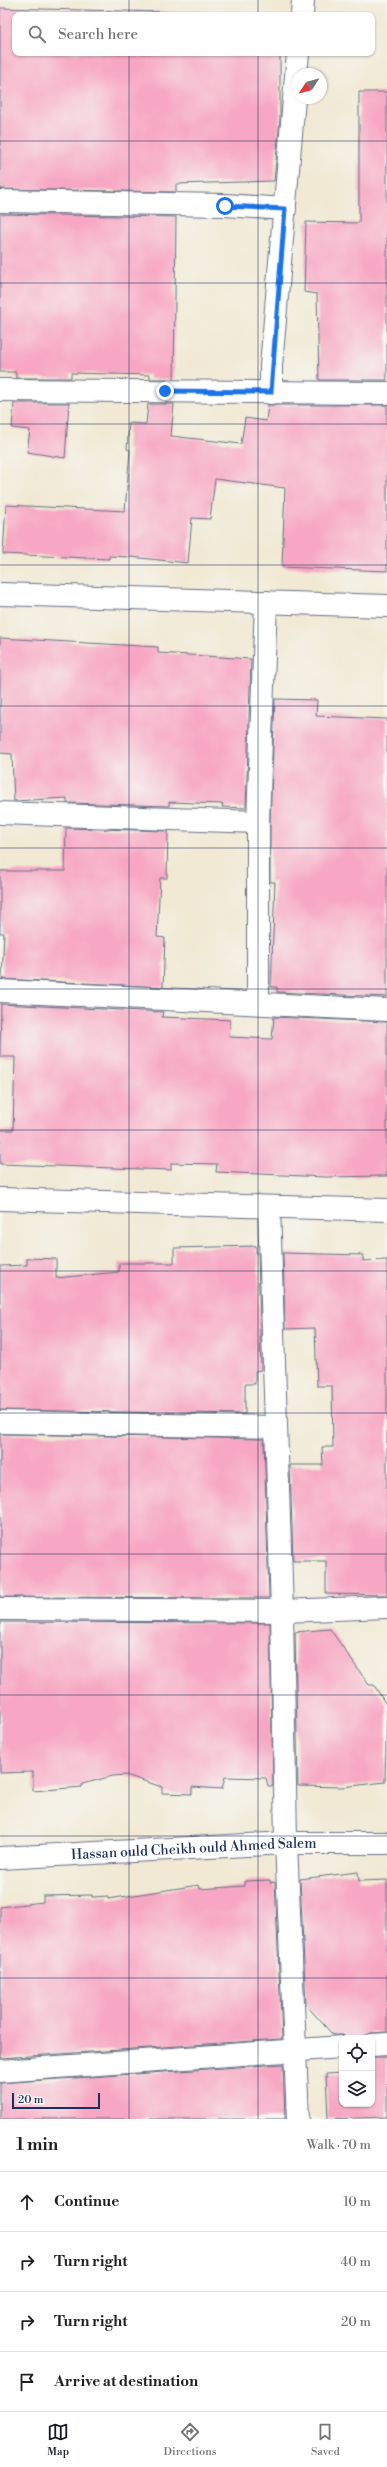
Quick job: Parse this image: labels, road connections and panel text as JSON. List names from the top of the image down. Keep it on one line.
{"streets":{"street":["Hassan ould Cheikh ould Ahmed Salem"]},"scale_bar":"20 m","north":"bottom left","page":{"search":"Search here","scale":"20 m","heading":["1 min","Walk · 70 m"],"list":[["Continue","10 m"],["Turn right","40 m"],["Turn right","20 m"],"Arrive at destination"],"nav":["Map","Directions","Saved"]}}
